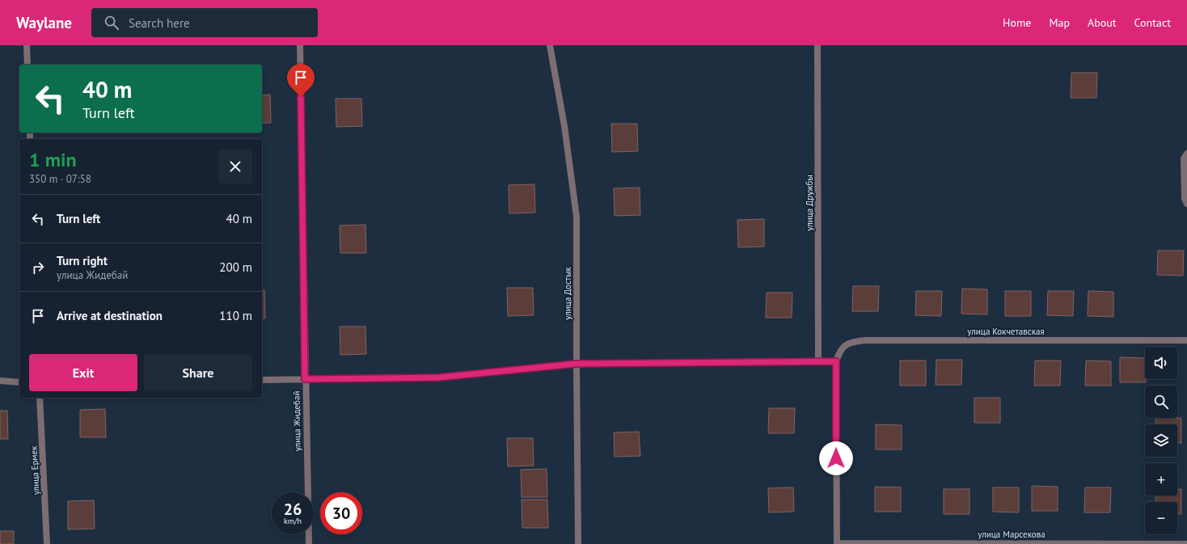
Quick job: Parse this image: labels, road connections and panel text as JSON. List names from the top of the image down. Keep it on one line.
{"streets":{"street":["улица Дружбы","улица Достык","улица Кокчетавская","улица Жидебай","улица Ермек","улица Марсекова"]},"page":{"header":"Waylane","search":"Search here","nav":["Home","Map","About","Contact"],"turn":["40 m","Turn left"],"heading":["1 min","350 m · 07:58"],"list":[{"name":"Turn left","value":"40 m"},{"name":"Turn right","note":"улица Жидебай","value":"200 m"},{"name":"Arrive at destination","value":"110 m"}],"map_buttons":["+","−"],"buttons":["Exit","Share"],"speed":"26 km/h","limit":"30"}}
